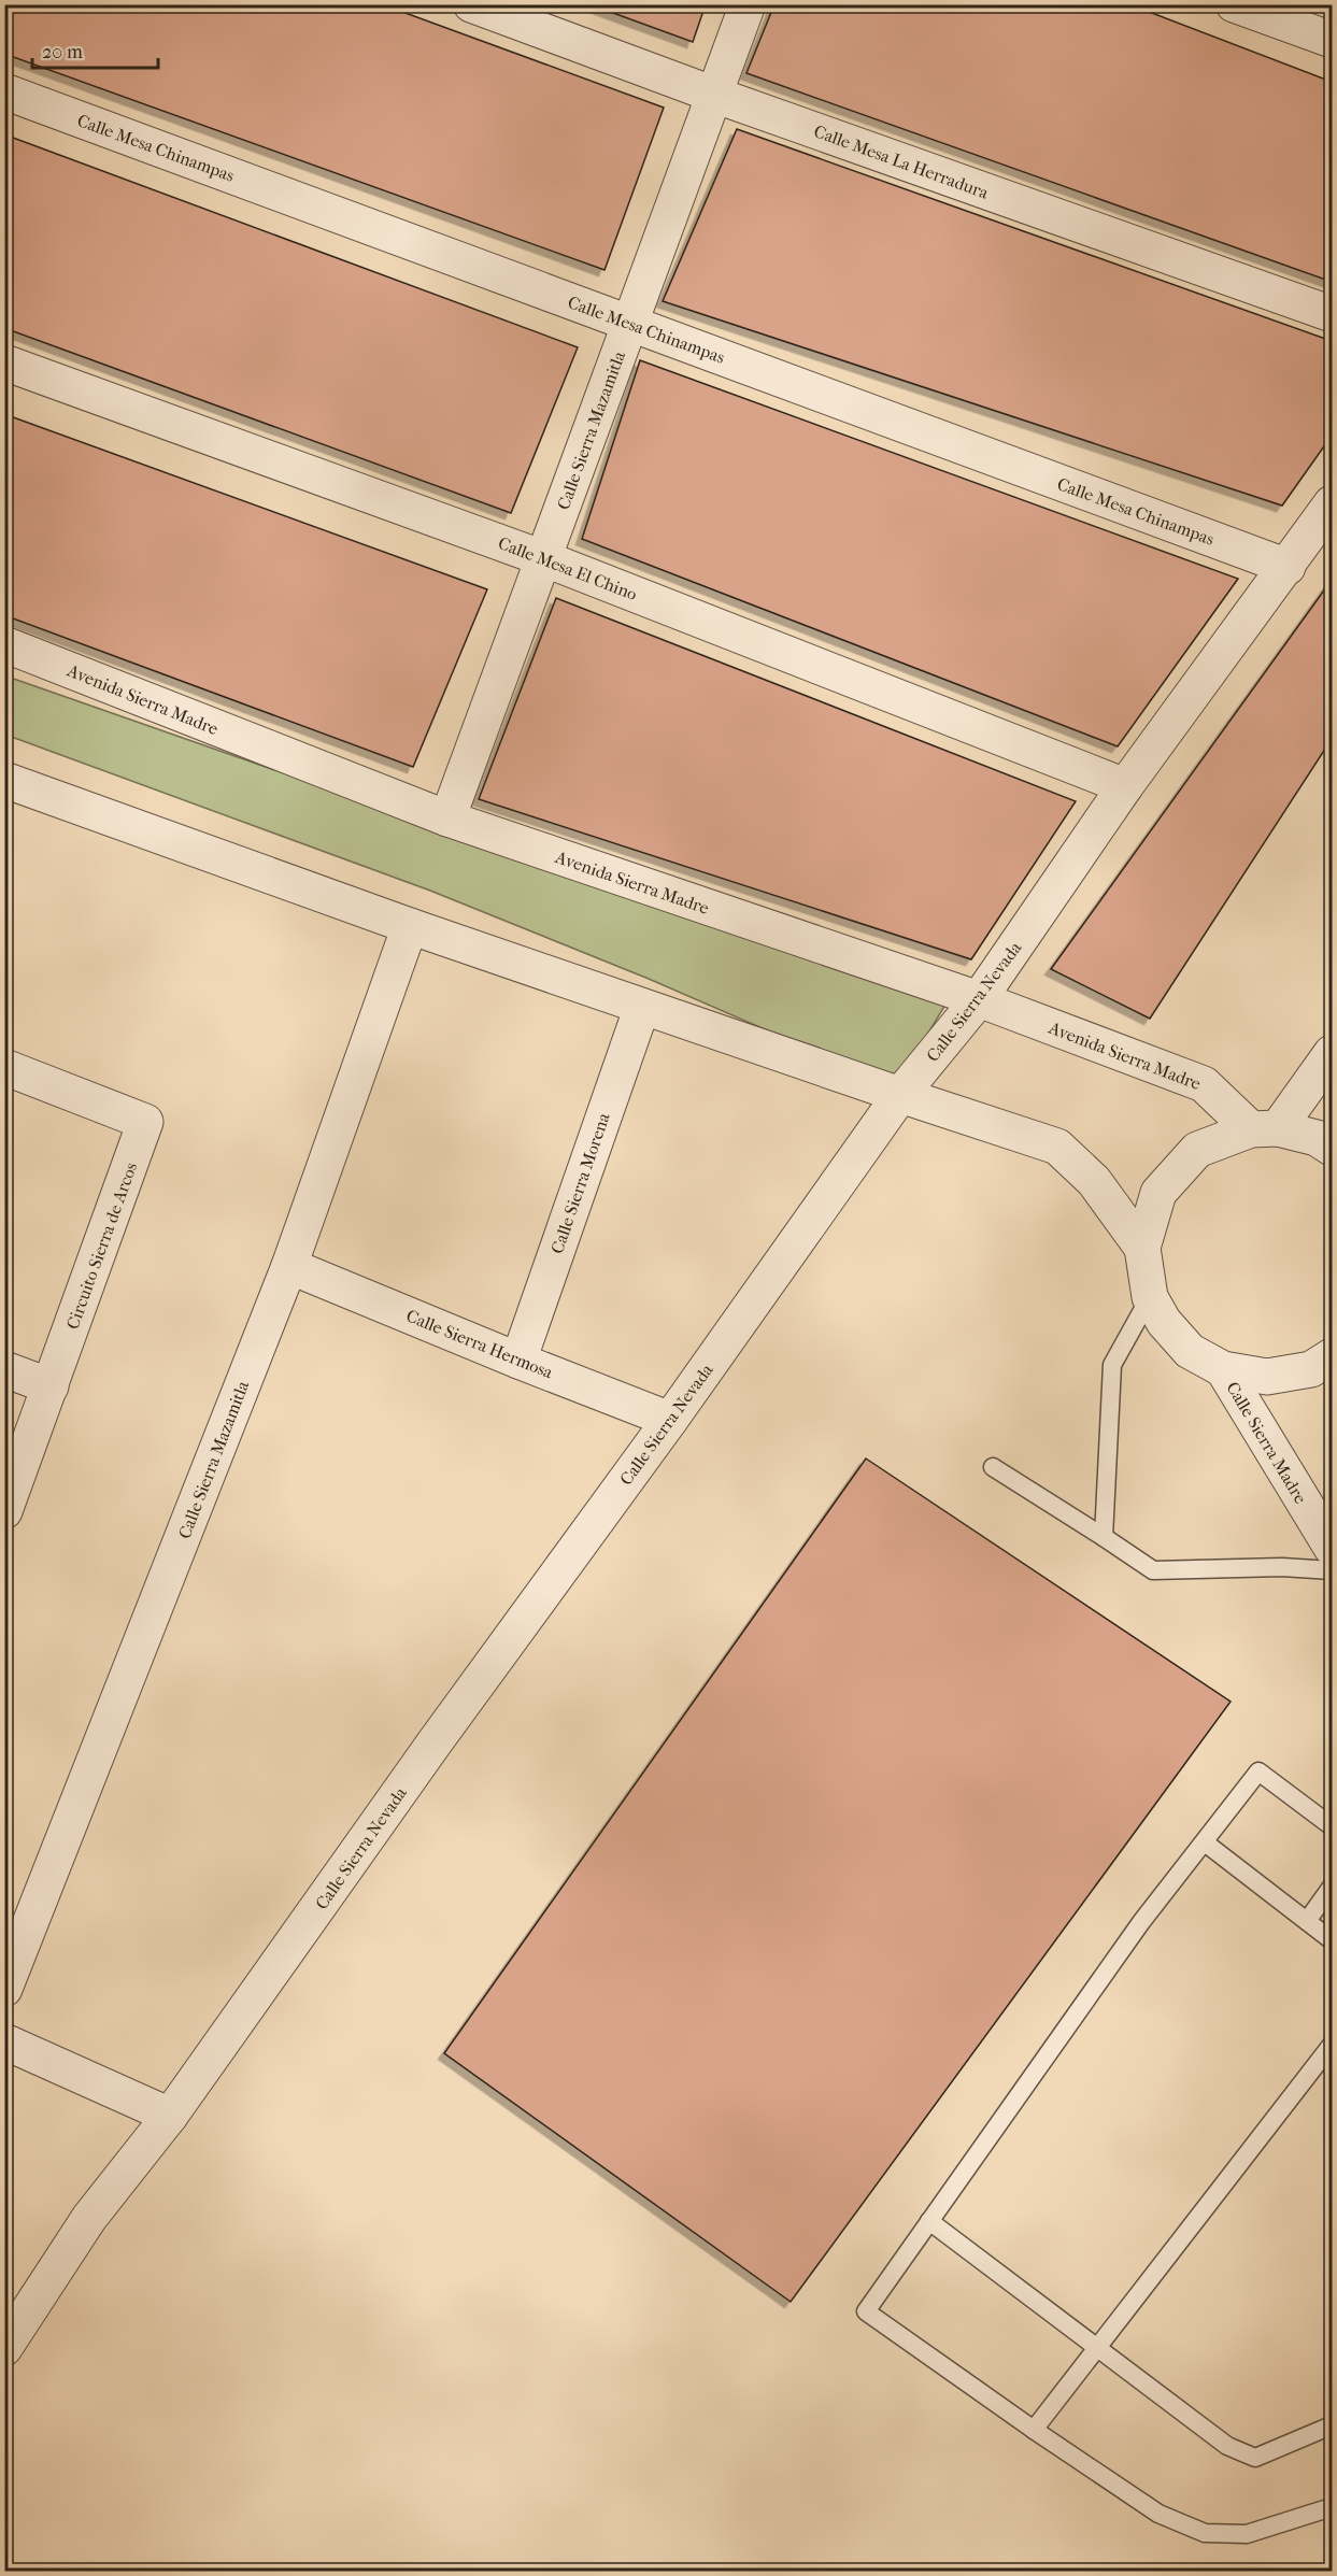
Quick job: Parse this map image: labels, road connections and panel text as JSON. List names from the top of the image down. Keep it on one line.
{"streets":{"street":["Calle Mesa Chinampas","Calle Mesa La Herradura","Calle Sierra Mazamitla","Calle Mesa El Chino","Avenida Sierra Madre","Calle Sierra Nevada","Calle Sierra Morena","Circuito Sierra de Arcos","Calle Sierra Hermosa","Calle Sierra Madre"]},"crossings":[["Calle Mesa Chinampas","Calle Sierra Mazamitla"],["Calle Mesa Chinampas","Calle Sierra Nevada"],["Calle Mesa La Herradura","Calle Sierra Mazamitla"],["Calle Sierra Mazamitla","Calle Mesa El Chino"],["Calle Sierra Mazamitla","Avenida Sierra Madre"],["Calle Sierra Mazamitla","Calle Sierra Hermosa"],["Calle Mesa El Chino","Calle Sierra Nevada"],["Avenida Sierra Madre","Calle Sierra Nevada"],["Calle Sierra Nevada","Calle Sierra Hermosa"],["Calle Sierra Morena","Calle Sierra Hermosa"]],"scale_bar":"20 m"}
